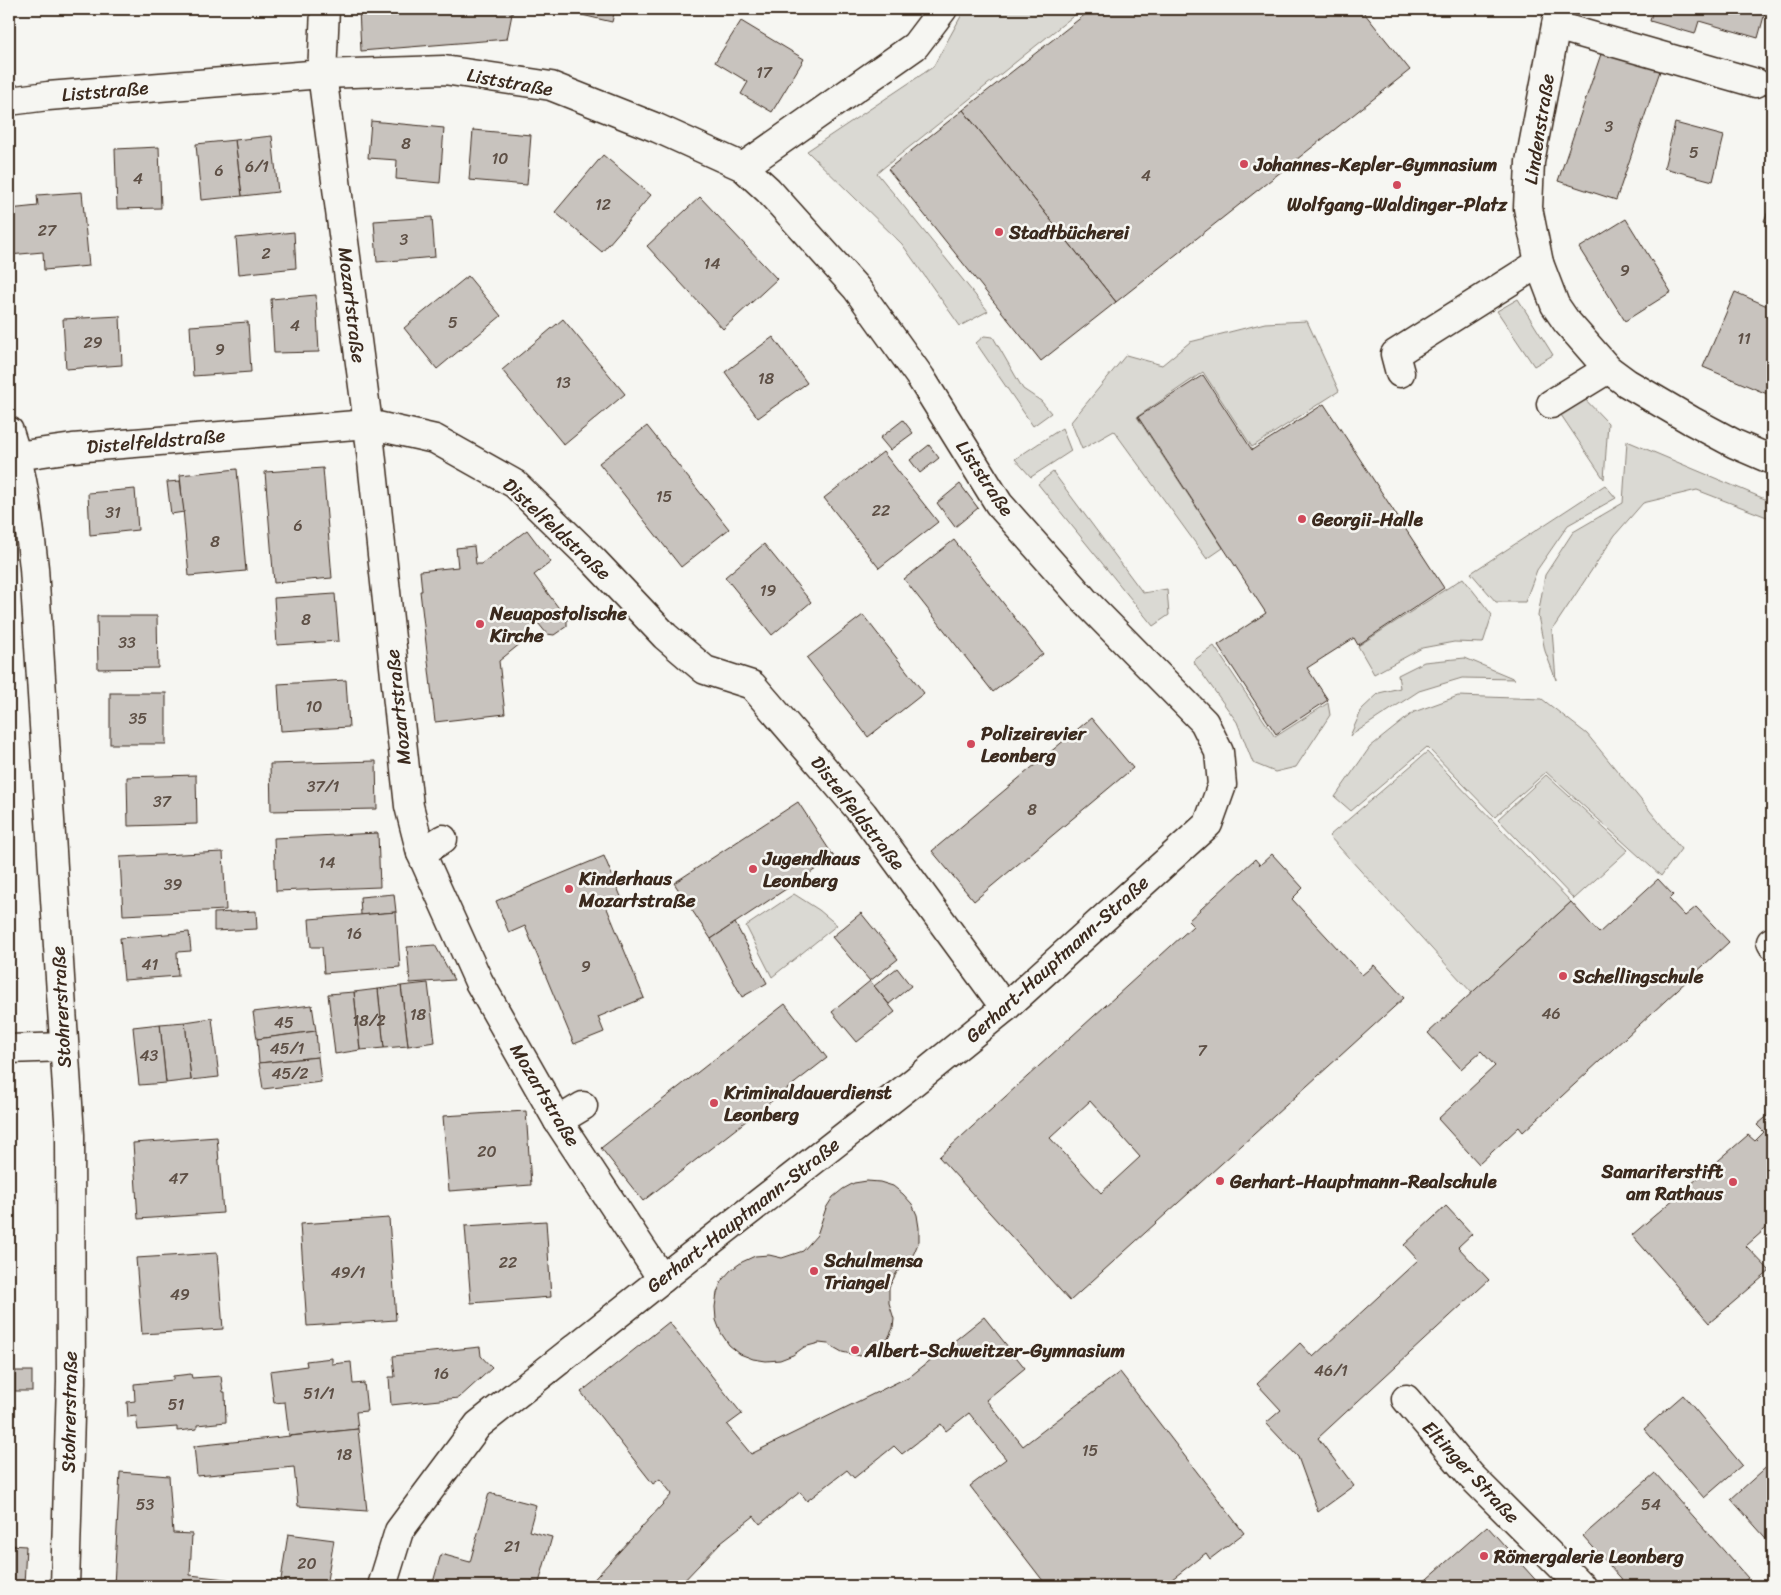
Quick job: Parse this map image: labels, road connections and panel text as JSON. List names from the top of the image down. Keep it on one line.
{"streets":{"street":["Liststraße","Lindenstraße","Mozartstraße","Distelfeldstraße","Gerhart-Hauptmann-Straße","Stohrerstraße","Eltinger Straße"]},"crossings":[["Liststraße","Mozartstraße"],["Liststraße","Gerhart-Hauptmann-Straße"],["Mozartstraße","Distelfeldstraße"],["Mozartstraße","Gerhart-Hauptmann-Straße"],["Distelfeldstraße","Gerhart-Hauptmann-Straße"],["Distelfeldstraße","Stohrerstraße"]],"places":["Johannes-Kepler-Gymnasium","Wolfgang-Waldinger-Platz","Stadtbücherei","Georgii-Halle","Neuapostolische Kirche","Polizeirevier Leonberg","Jugendhaus Leonberg","Kinderhaus Mozartstraße","Schellingschule","Kriminaldauerdienst Leonberg","Gerhart-Hauptmann-Realschule","Samariterstift am Rathaus","Schulmensa Triangel","Albert-Schweitzer-Gymnasium","Römergalerie Leonberg"],"house_numbers":["17","3","8","5","10","6/1","6","4","4","12","27","3","2","14","9","5","4","11","29","9","18","13","15","22","31","6","8","19","8","33","10","35","37/1","37","8","14","39","16","41","9","46","18","18/2","45","45/1","7","43","45/2","20","47","22","49/1","49","46/1","16","51/1","51","15","18","53","54","21","20"]}
